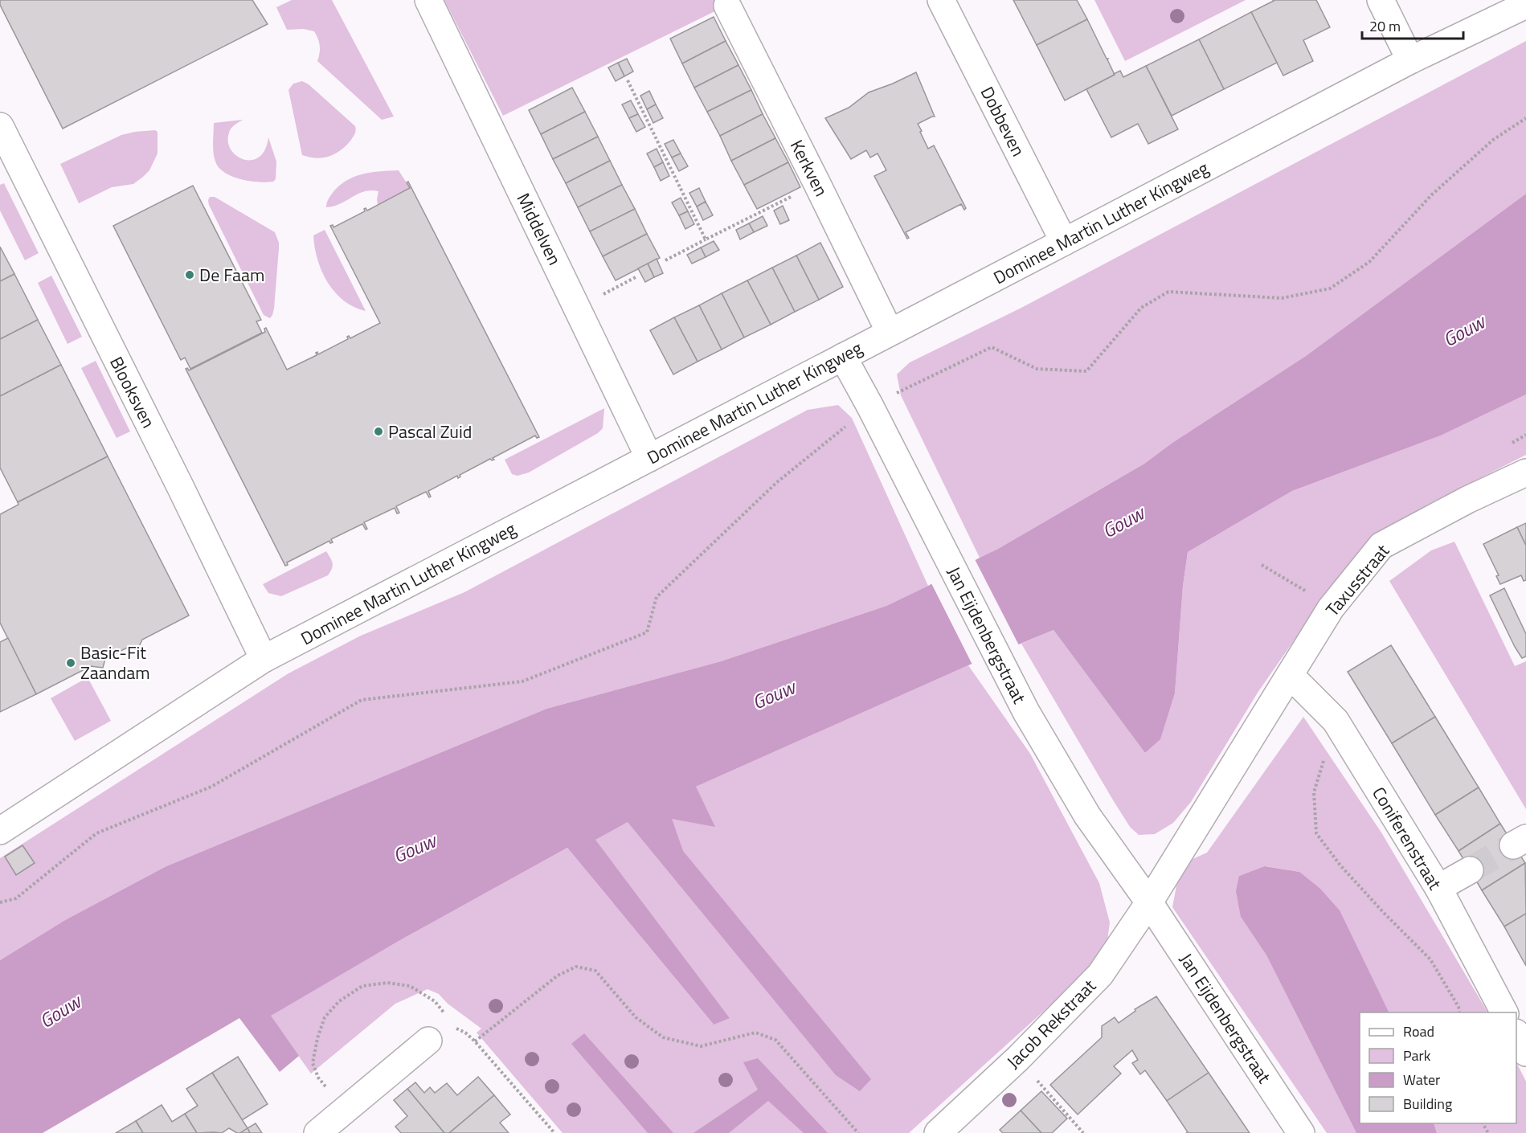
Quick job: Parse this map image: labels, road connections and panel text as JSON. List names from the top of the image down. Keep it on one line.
{"streets":{"street":["Dobbeven","Kerkven","Dominee Martin Luther Kingweg","Middelven","Blooksven","Taxusstraat","Jan Eijdenbergstraat","Coniferenstraat","Jacob Rekstraat"]},"crossings":[["Dobbeven","Dominee Martin Luther Kingweg"],["Kerkven","Dominee Martin Luther Kingweg"],["Dominee Martin Luther Kingweg","Middelven"],["Dominee Martin Luther Kingweg","Blooksven"],["Dominee Martin Luther Kingweg","Jan Eijdenbergstraat"],["Taxusstraat","Coniferenstraat"],["Jan Eijdenbergstraat","Jacob Rekstraat"]],"water":["Gouw"],"places":["De Faam","Pascal Zuid","Basic-Fit Zaandam"],"legend":["Road","Park","Water","Building"],"scale_bar":"20 m"}
